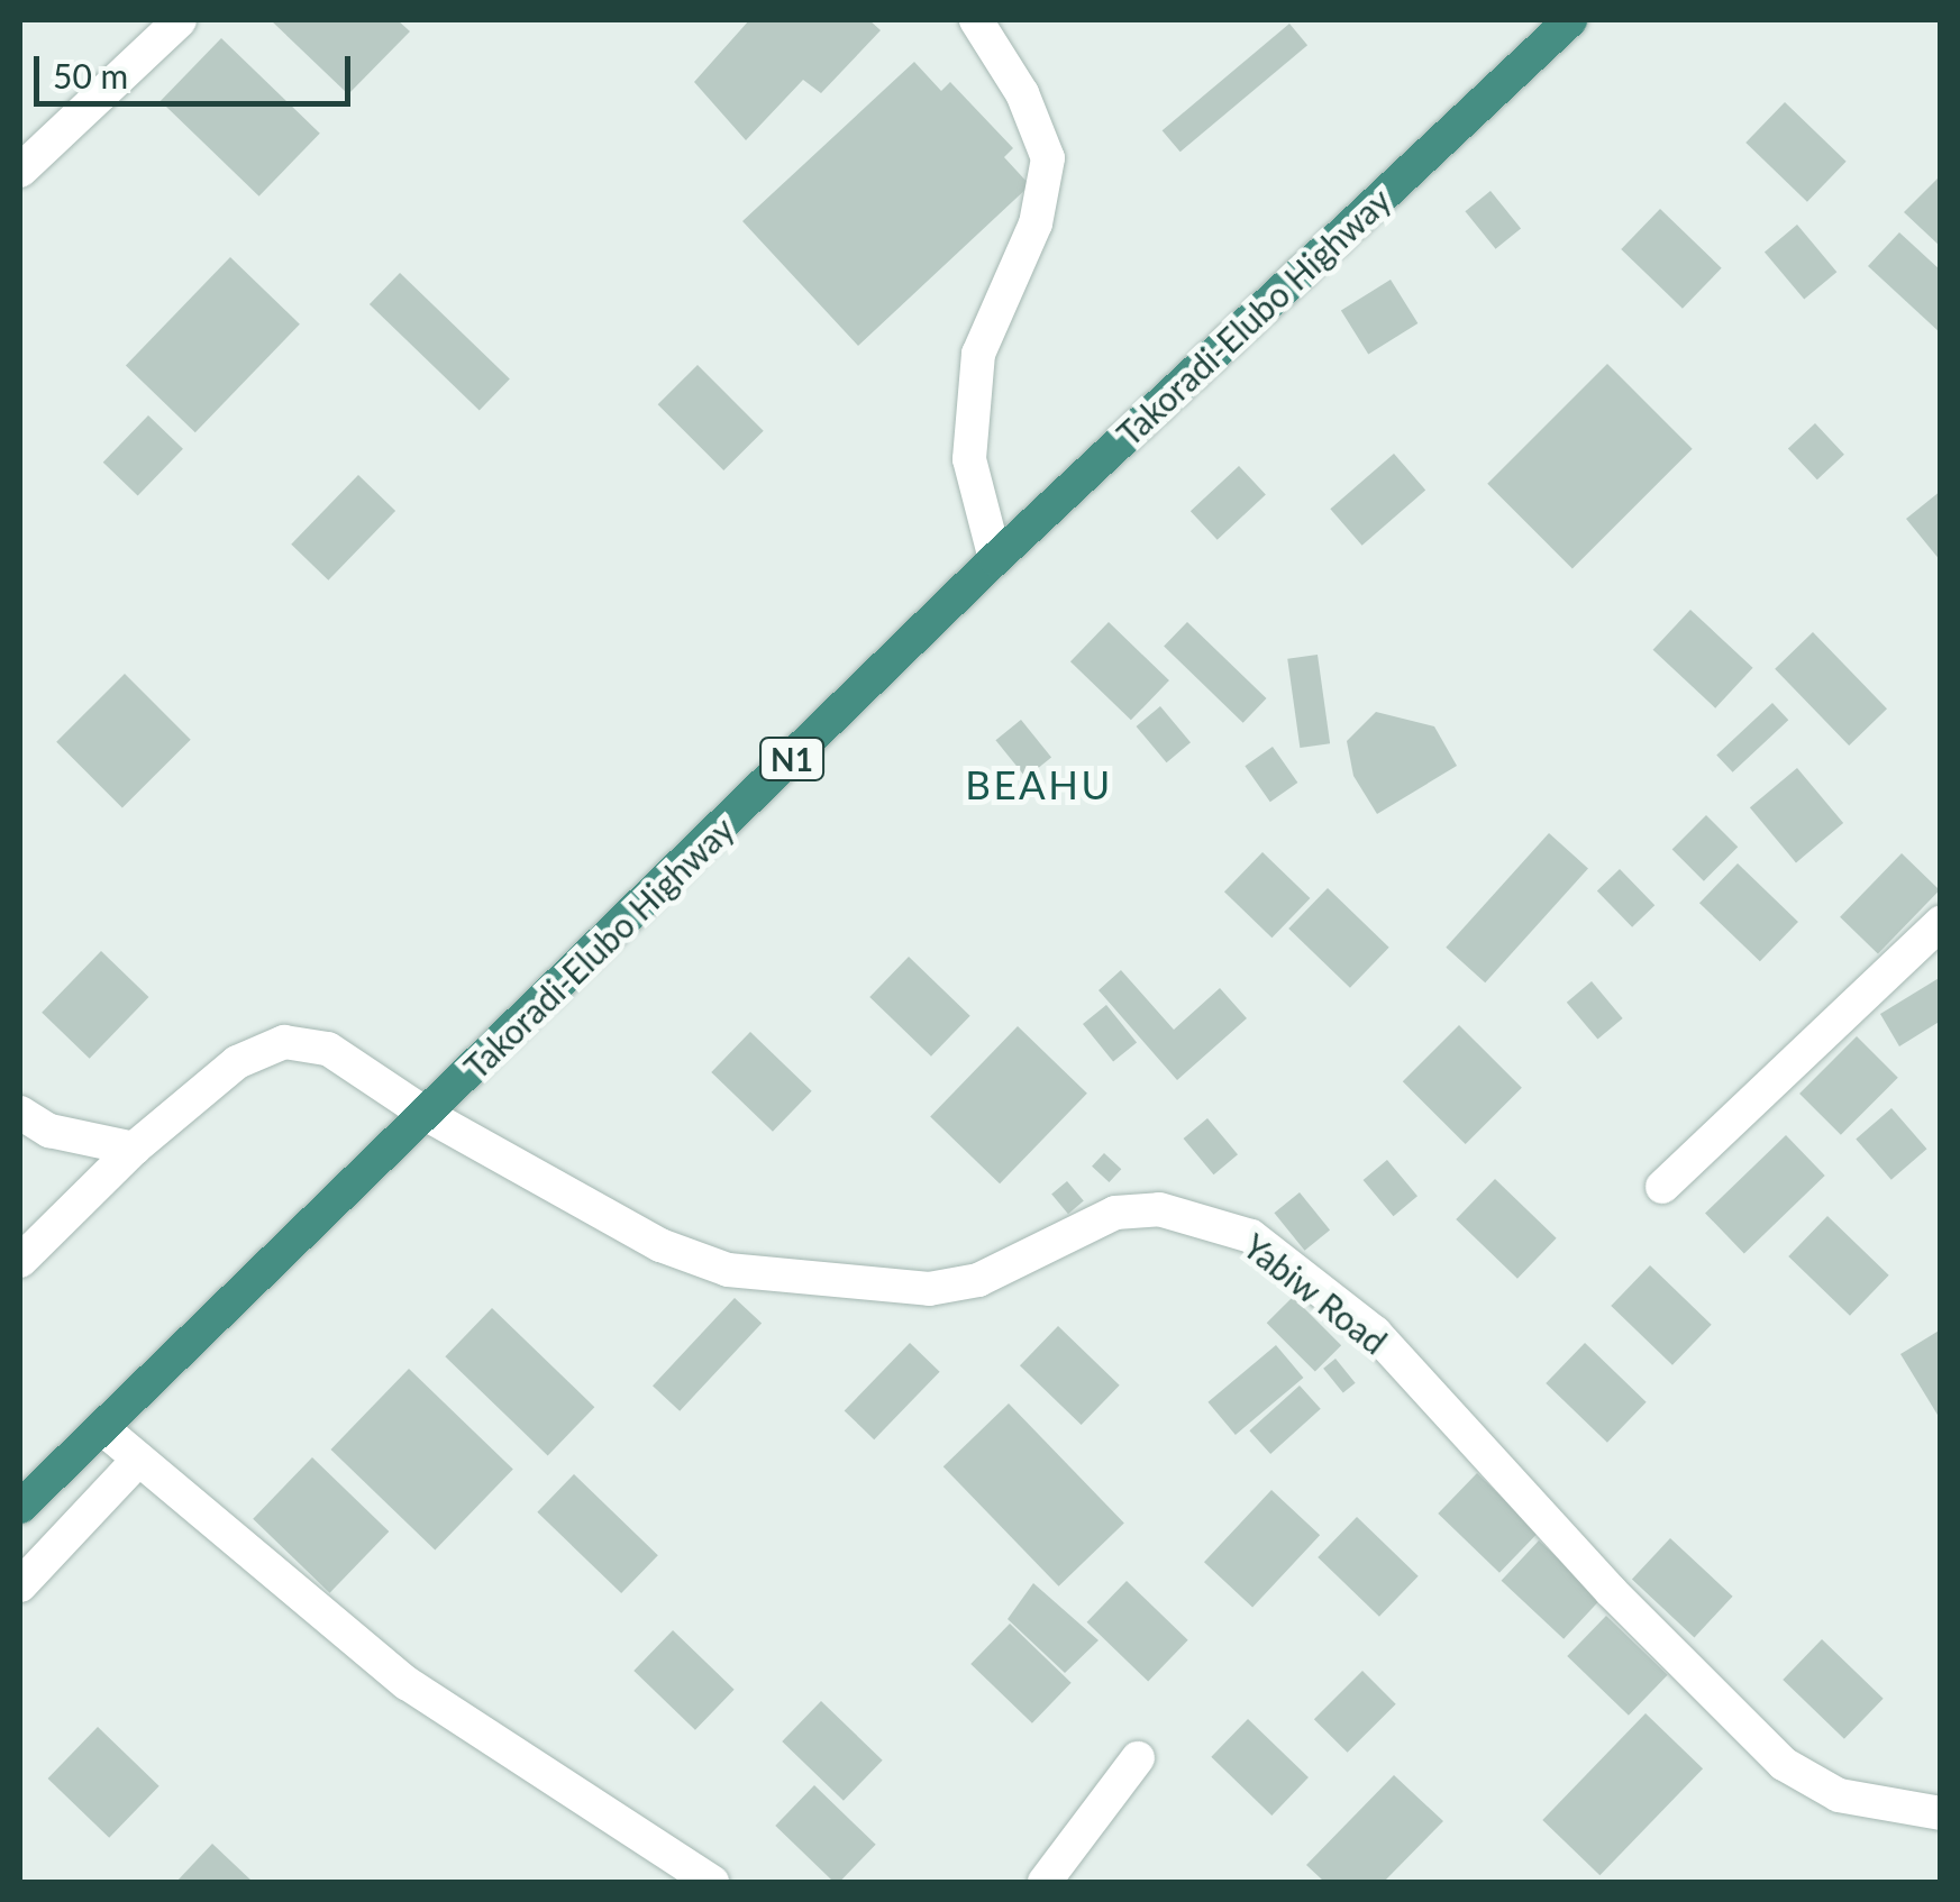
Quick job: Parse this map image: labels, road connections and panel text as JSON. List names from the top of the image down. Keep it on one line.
{"streets":{"highway":["Takoradi-Elubo Highway","N1"],"street":["Yabiw Road"]},"crossings":[["Takoradi-Elubo Highway","Yabiw Road"]],"districts":["BEAHU"],"scale_bar":"50 m"}
